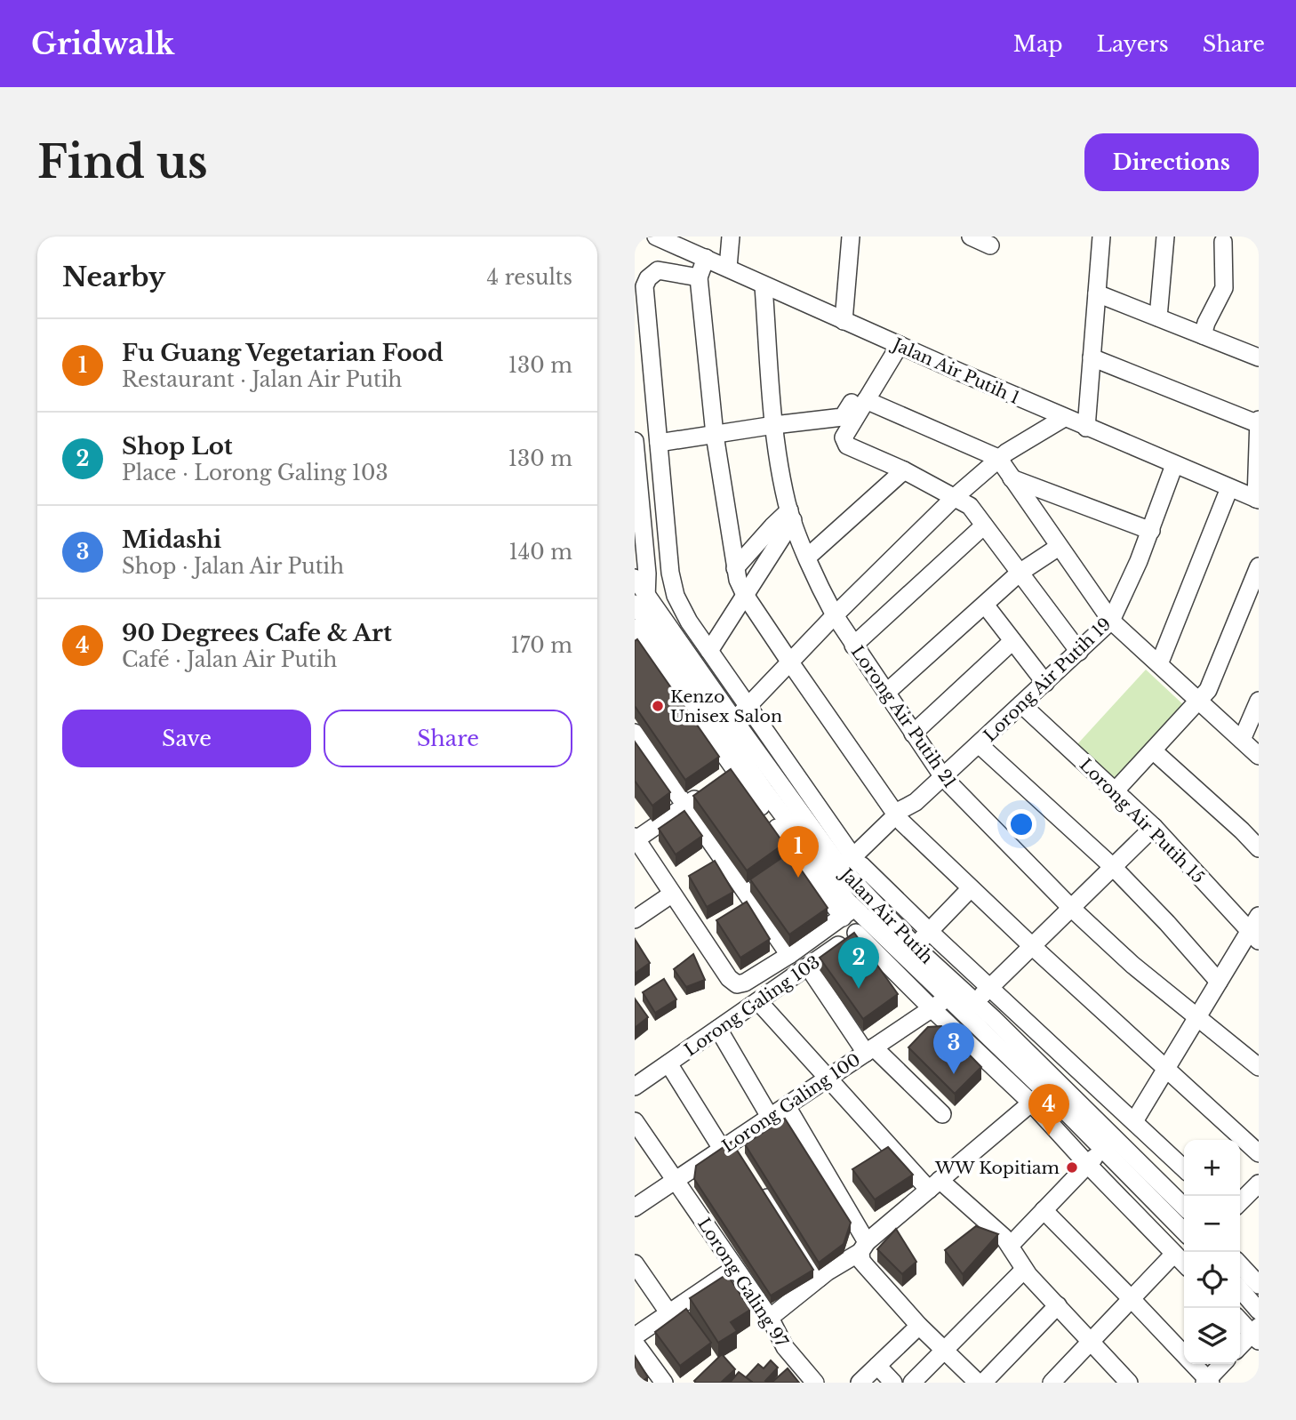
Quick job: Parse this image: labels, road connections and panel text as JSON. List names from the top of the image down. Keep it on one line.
{"streets":{"street":["Jalan Air Putih 1","Lorong Air Putih 19","Lorong Air Putih 21","Lorong Air Putih 15","Jalan Air Putih","Lorong Galing 103","Lorong Galing 100","Lorong Galing 97"]},"crossings":[["Jalan Air Putih 1","Lorong Air Putih 19"],["Jalan Air Putih 1","Lorong Air Putih 21"],["Lorong Air Putih 19","Lorong Air Putih 21"],["Lorong Air Putih 19","Lorong Air Putih 15"],["Lorong Air Putih 19","Jalan Air Putih"],["Jalan Air Putih","Lorong Galing 103"],["Jalan Air Putih","Lorong Galing 100"],["Lorong Galing 100","Lorong Galing 97"]],"places":["Kenzo Unisex Salon","WW Kopitiam"],"page":{"header":"Gridwalk","nav":["Map","Layers","Share"],"buttons":["Directions",["Save","Share"]],"title":"Find us","heading":["Nearby","4 results"],"list":[{"mark":"1","name":"Fu Guang Vegetarian Food","note":"Restaurant · Jalan Air Putih","value":"130 m"},{"mark":"2","name":"Shop Lot","note":"Place · Lorong Galing 103","value":"130 m"},{"mark":"3","name":"Midashi","note":"Shop · Jalan Air Putih","value":"140 m"},{"mark":"4","name":"90 Degrees Cafe & Art","note":"Café · Jalan Air Putih","value":"170 m"}],"pins":["1","2","3","4"],"map_buttons":["+","−"]}}
